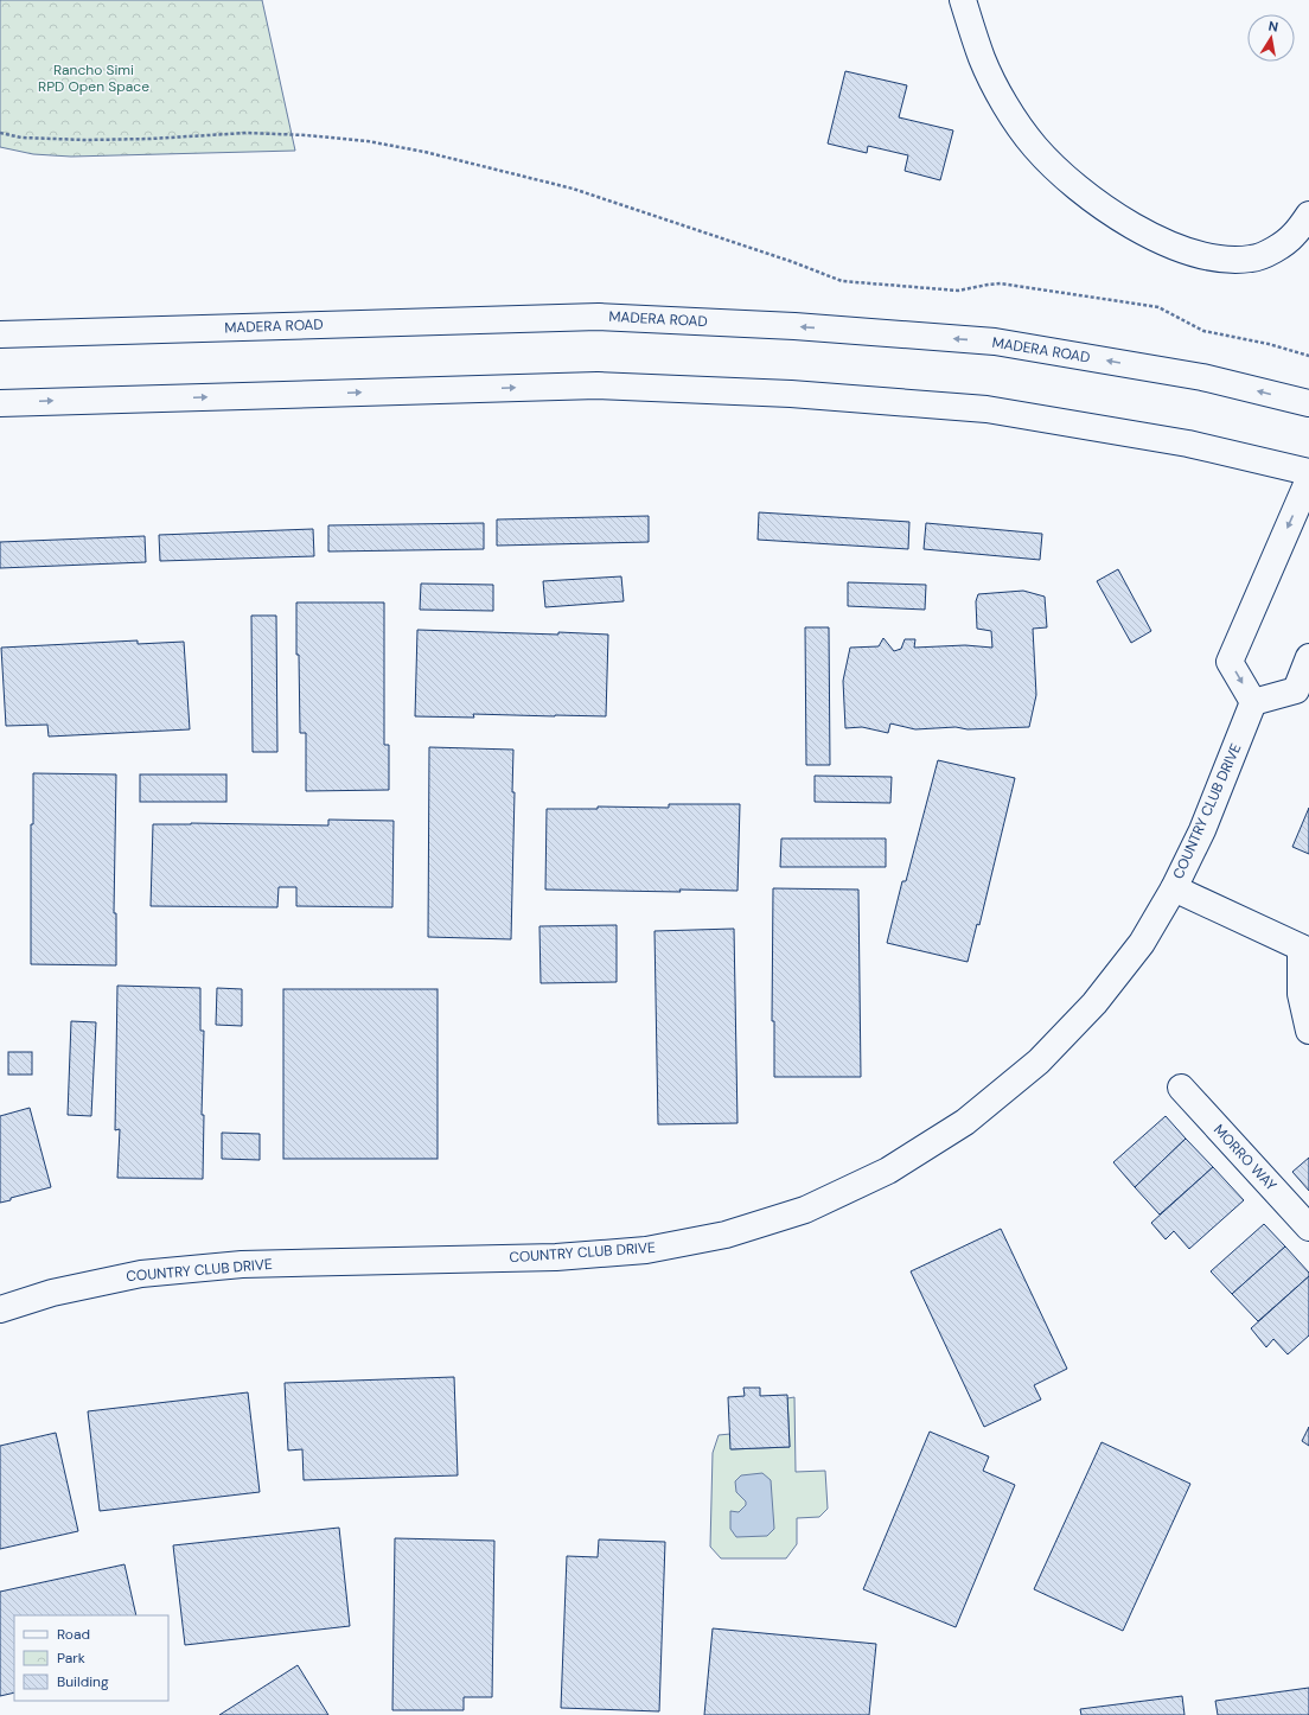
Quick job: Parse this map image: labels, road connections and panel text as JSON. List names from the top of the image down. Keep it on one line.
{"streets":{"street":["MADERA ROAD","COUNTRY CLUB DRIVE","MORRO WAY"]},"parks":["Rancho Simi RPD Open Space"],"legend":["Road","Park","Building"],"north":"top"}
